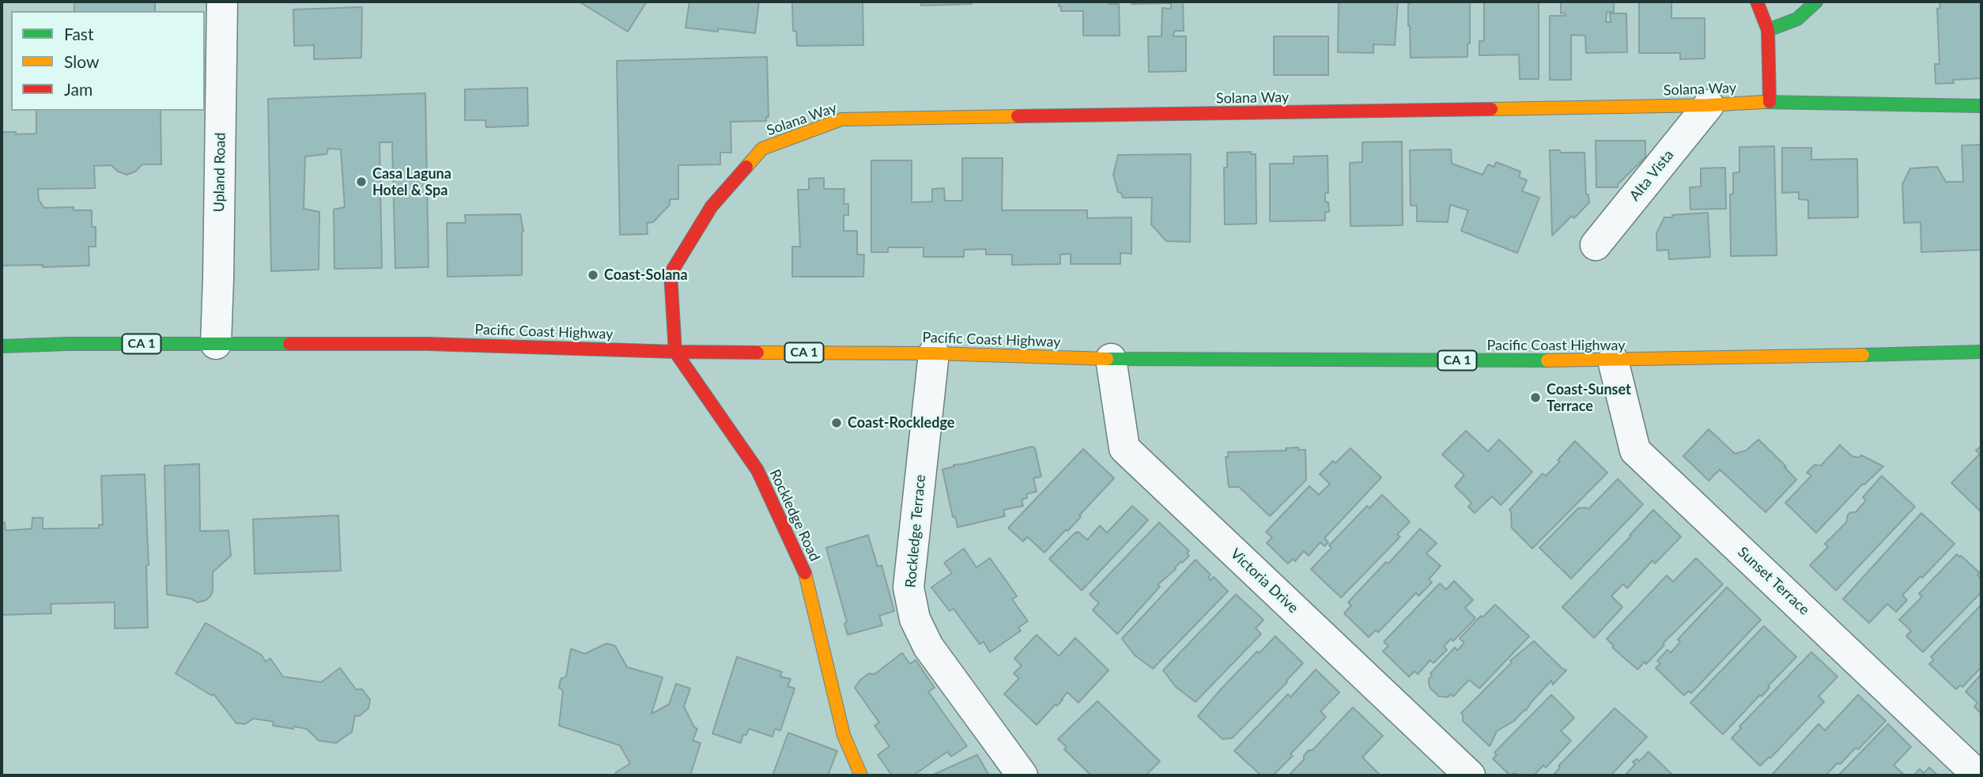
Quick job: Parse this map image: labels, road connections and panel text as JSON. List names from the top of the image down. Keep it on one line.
{"streets":{"main road":["Solana Way","Pacific Coast Highway","CA 1","Rockledge Road"],"street":["Upland Road","Alta Vista","Rockledge Terrace","Victoria Drive","Sunset Terrace"]},"crossings":[["Solana Way","Alta Vista"],["Solana Way","Pacific Coast Highway"],["Solana Way","Rockledge Road"],["Upland Road","Pacific Coast Highway"],["Pacific Coast Highway","Rockledge Road"],["Pacific Coast Highway","Rockledge Terrace"],["Pacific Coast Highway","Victoria Drive"],["Pacific Coast Highway","Sunset Terrace"]],"places":["Casa Laguna Hotel & Spa","Coast-Solana","Coast-Sunset Terrace","Coast-Rockledge"],"legend":["Fast","Slow","Jam"]}
